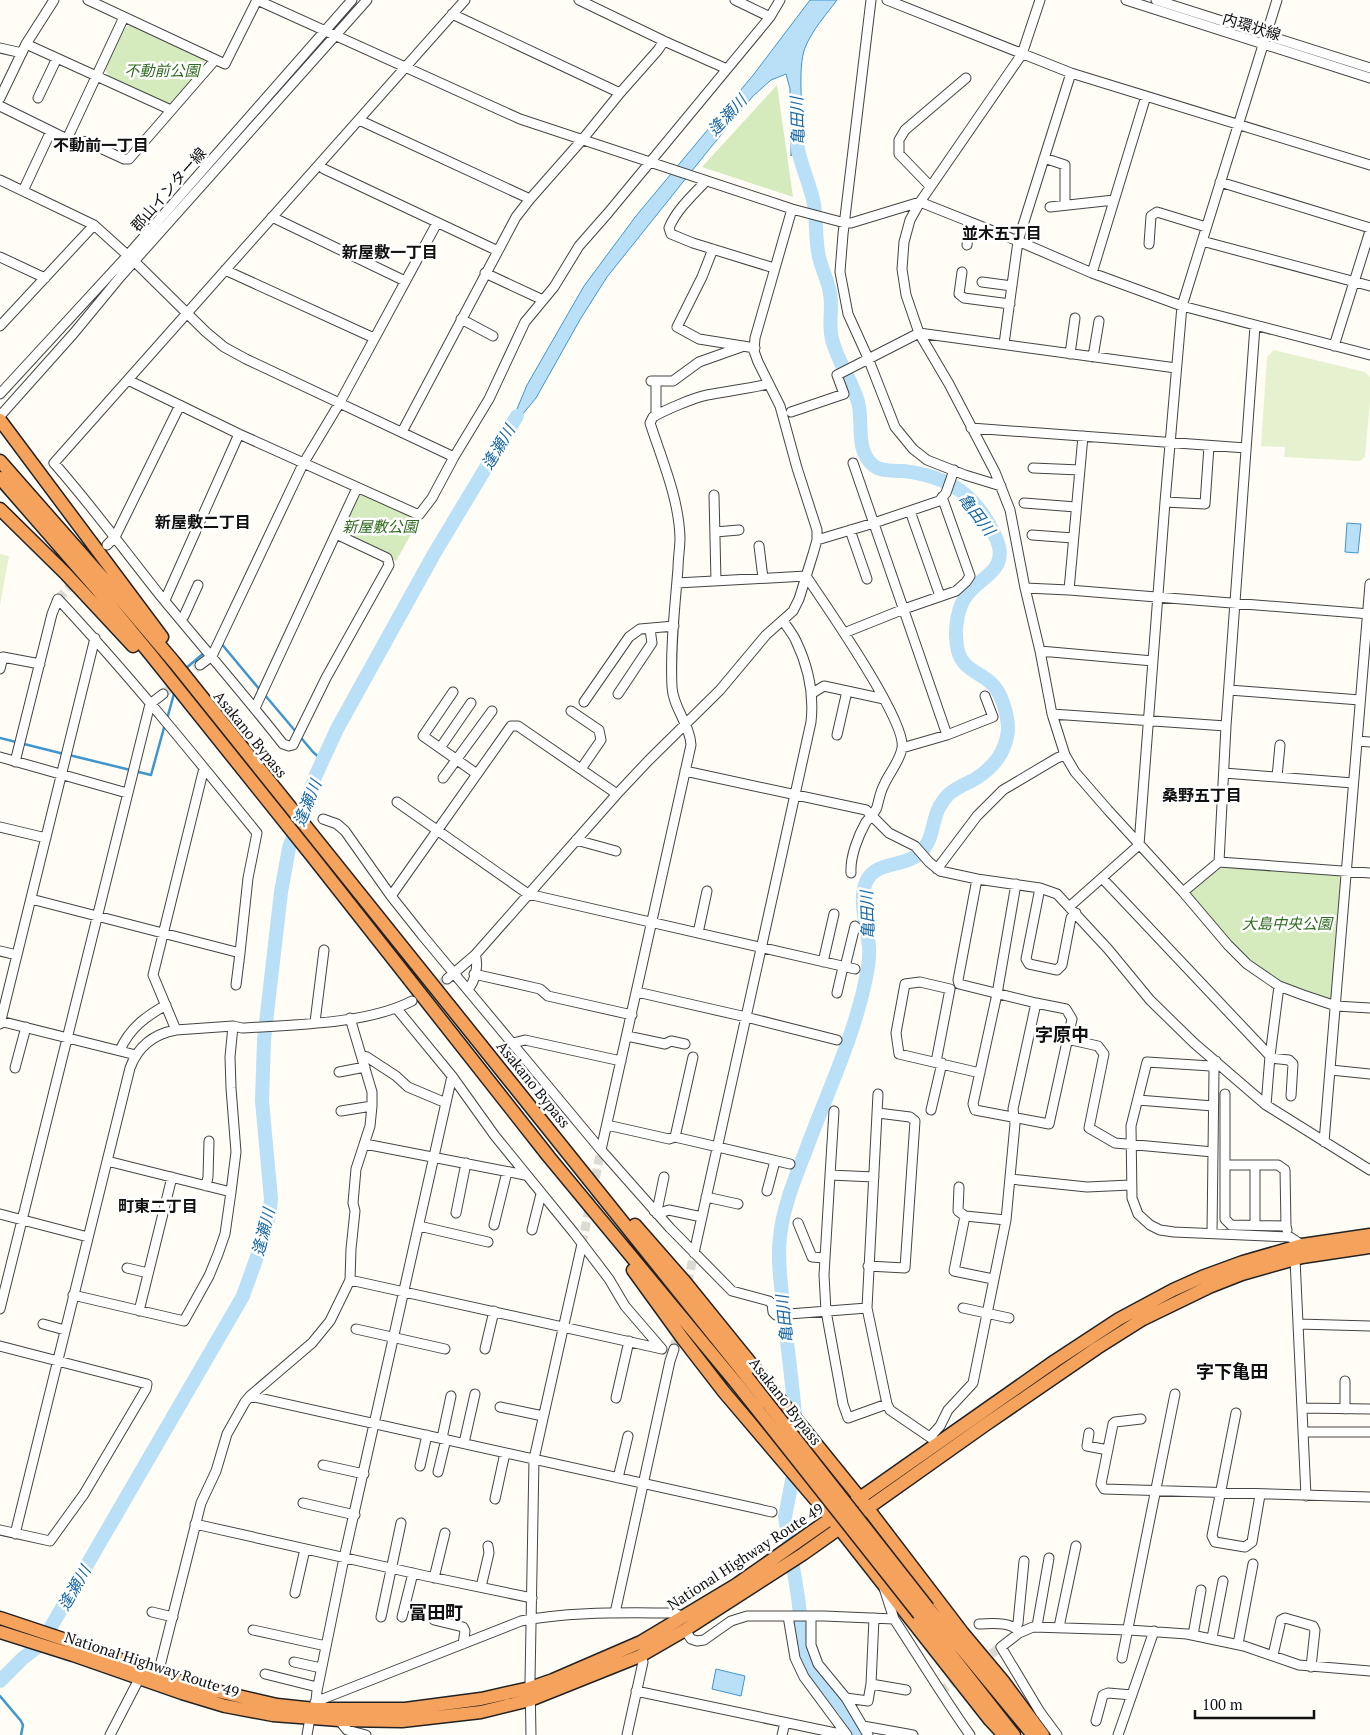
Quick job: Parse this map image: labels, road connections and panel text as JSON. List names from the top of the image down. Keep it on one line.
{"streets":{"highway":["Asakano Bypass","National Highway Route 49"],"street":["内環状線","郡山インター線"]},"districts":["不動前一丁目","並木五丁目","新屋敷一丁目","新屋敷二丁目","桑野五丁目","字原中","町東二丁目","字下亀田","富田町"],"water":["逢瀬川","亀田川"],"parks":["不動前公園","新屋敷公園","大島中央公園"],"scale_bar":"100 m"}
